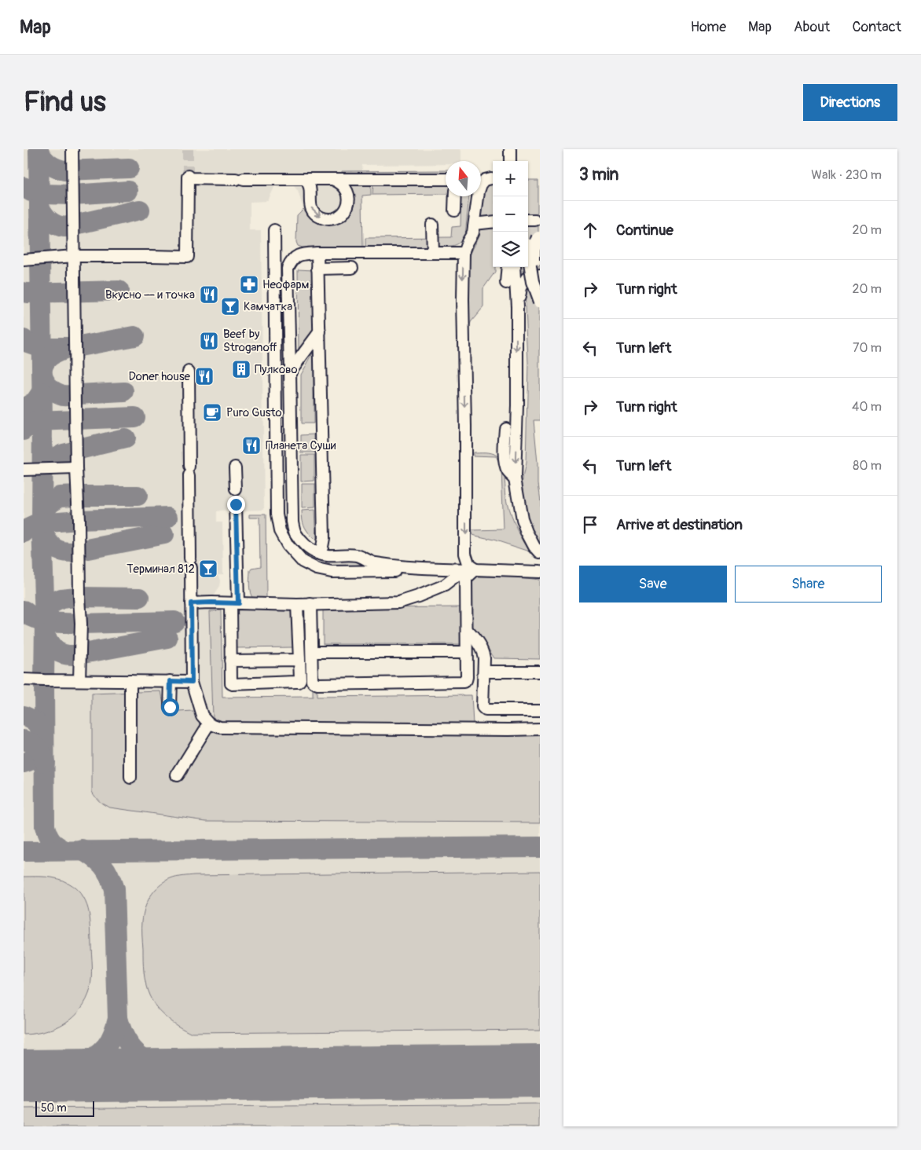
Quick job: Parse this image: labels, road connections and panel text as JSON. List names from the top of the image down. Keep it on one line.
{"places":{"pharmacy":["Неофарм"],"restaurant":["Вкусно — и точка","Beef by Stroganoff","Doner house","Планета Суши"],"bar":["Камчатка","Терминал 812"],"building":["Пулково"],"cafe":["Puro Gusto"]},"scale_bar":"50 m","north":"top","page":{"header":"Map","nav":["Home","Map","About","Contact"],"buttons":["Directions",["Save","Share"]],"title":"Find us","heading":["3 min","Walk · 230 m"],"map_buttons":["+","−"],"list":[["Continue","20 m"],["Turn right","20 m"],["Turn left","70 m"],["Turn right","40 m"],["Turn left","80 m"],"Arrive at destination"],"scale":"50 m"}}
